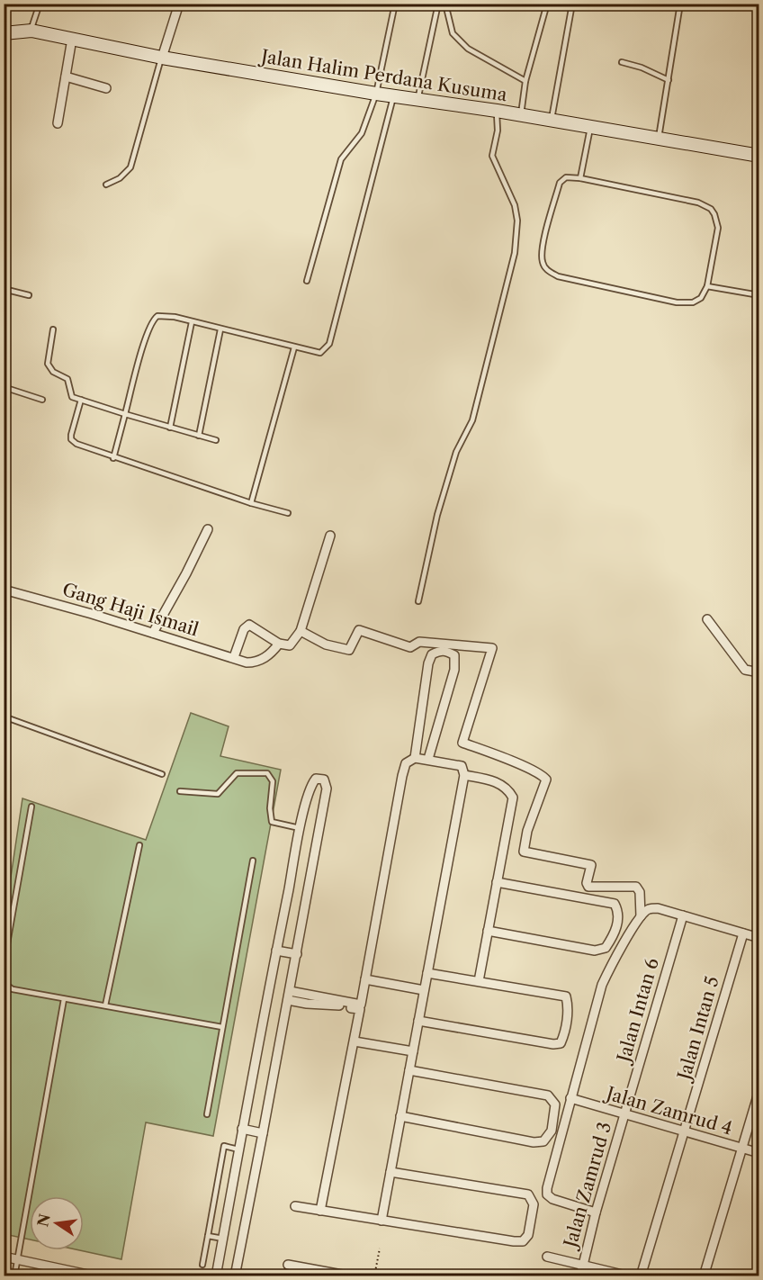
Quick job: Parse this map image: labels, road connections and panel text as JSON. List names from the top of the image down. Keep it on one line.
{"streets":{"main road":["Jalan Halim Perdana Kusuma"],"street":["Gang Haji Ismail","Jalan Intan 6","Jalan Intan 5","Jalan Zamrud 4","Jalan Zamrud 3"]},"crossings":[["Jalan Intan 6","Jalan Zamrud 4"],["Jalan Intan 6","Jalan Zamrud 3"],["Jalan Intan 5","Jalan Zamrud 4"],["Jalan Zamrud 4","Jalan Zamrud 3"]],"north":"left"}
